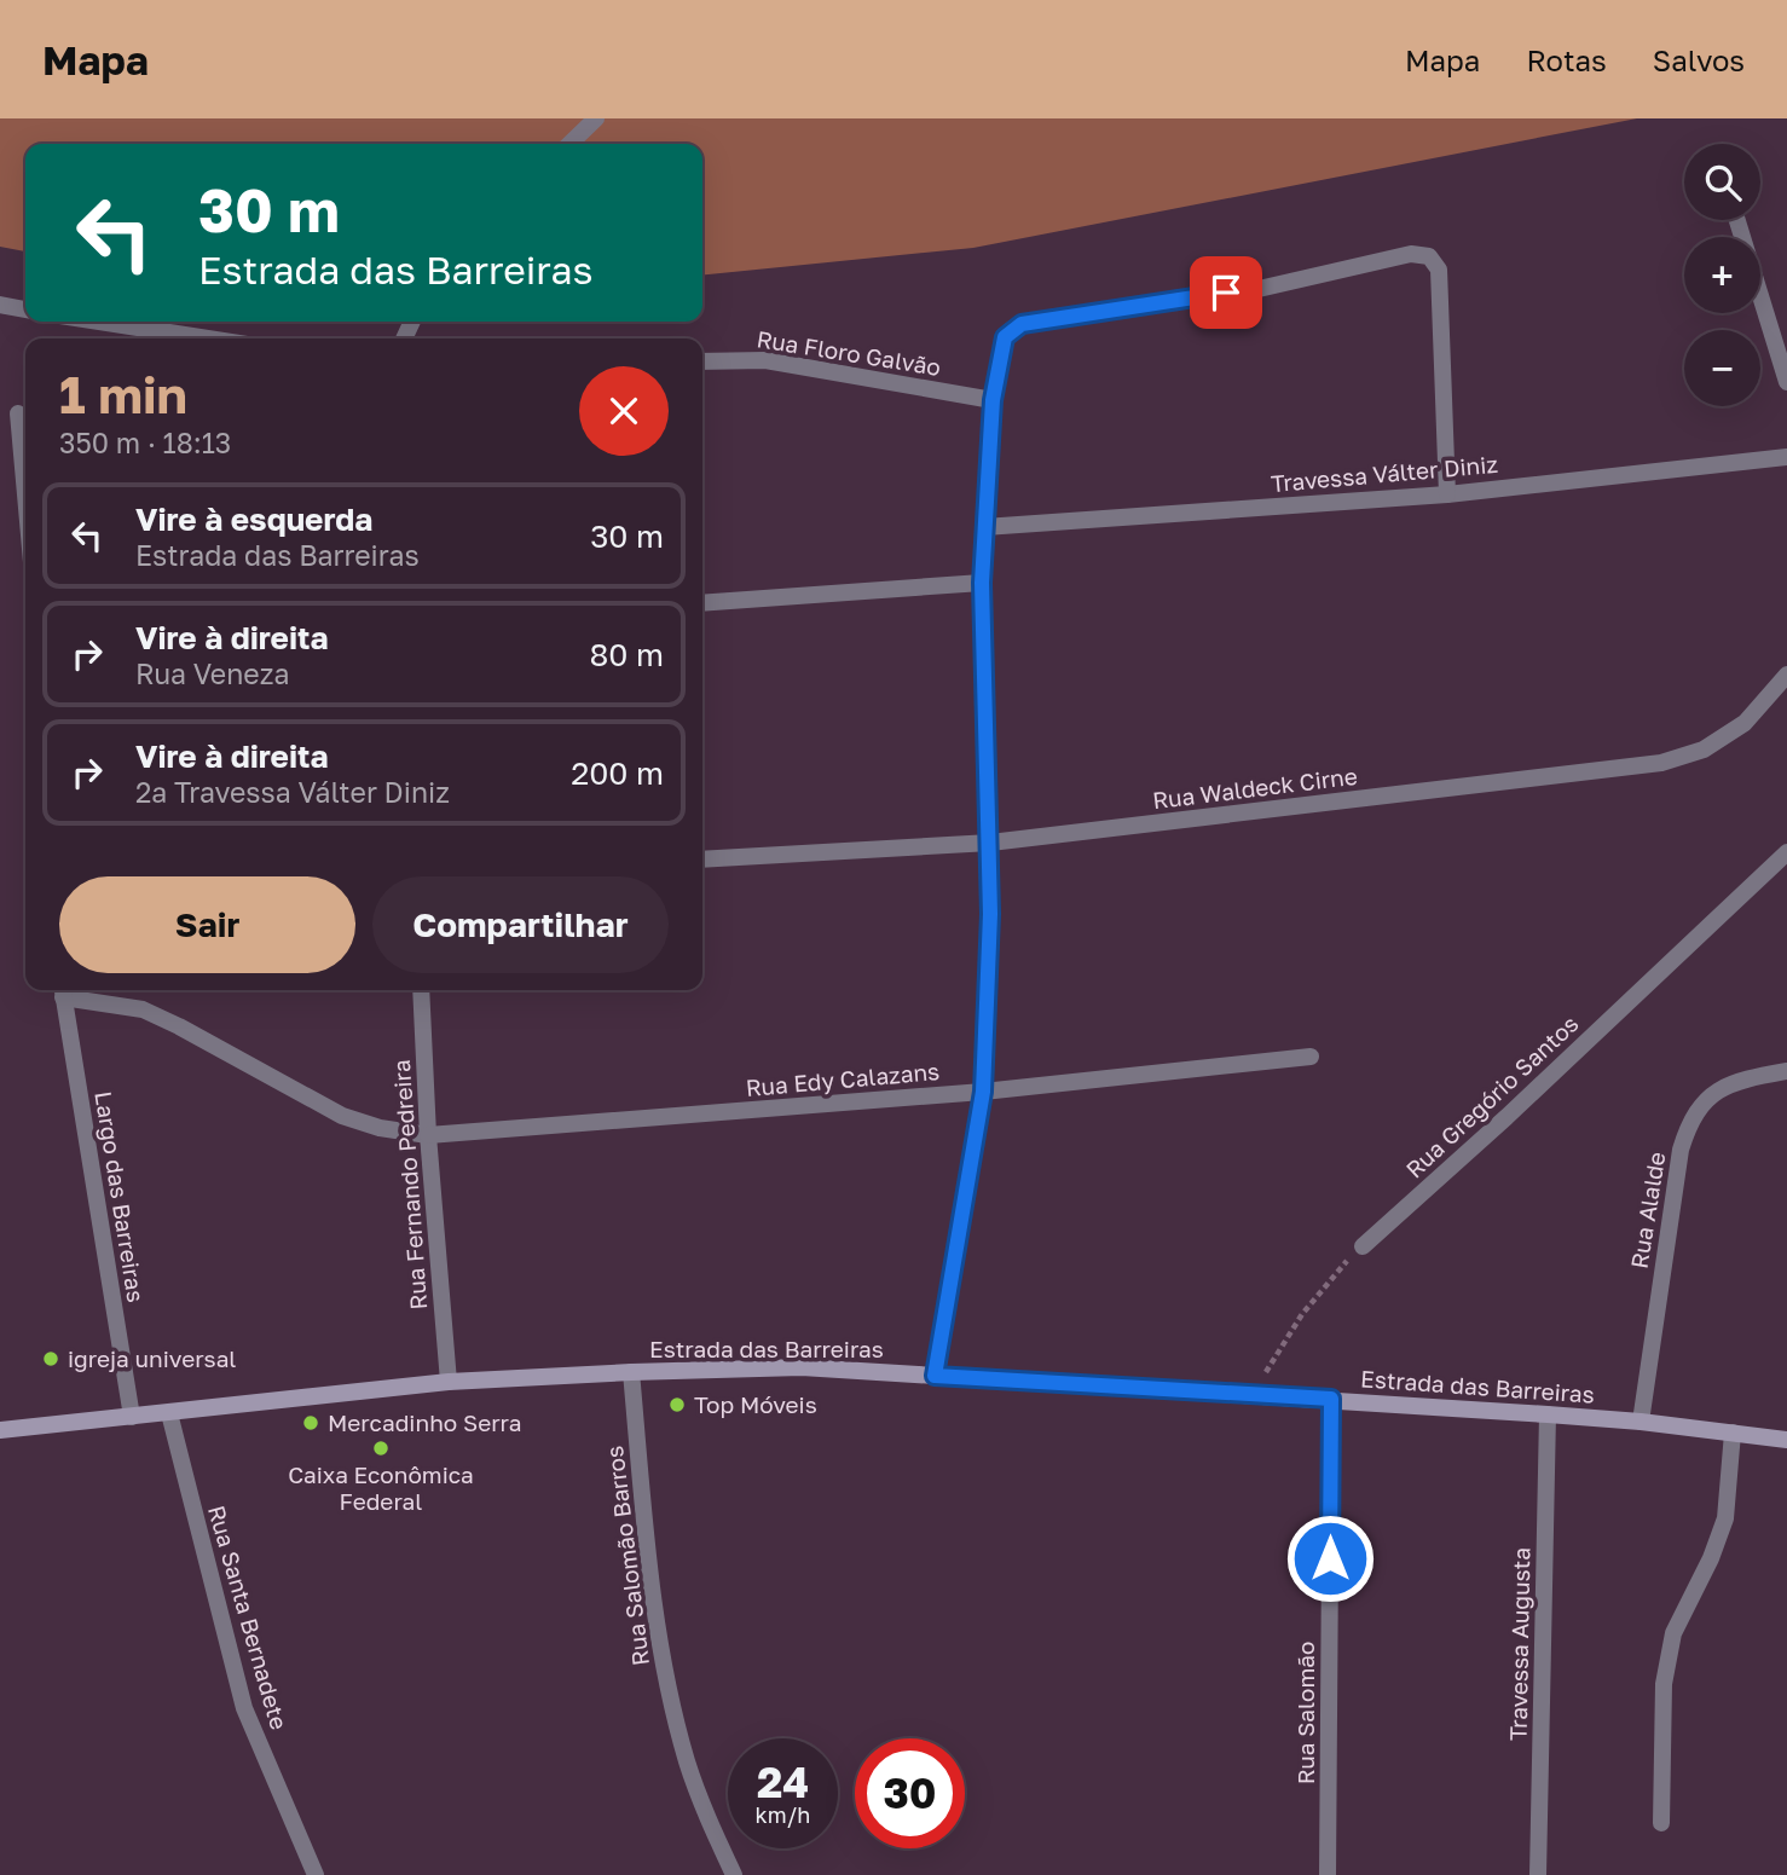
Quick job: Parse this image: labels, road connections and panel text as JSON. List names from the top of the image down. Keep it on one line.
{"streets":{"main road":["Estrada das Barreiras"],"street":["Rua Floro Galvão","Travessa Válter Diniz","Rua Waldeck Cirne","Rua Edy Calazans","Rua Gregório Santos","Rua Fernando Pedreira","Largo das Barreiras","Rua Alalde","Rua Salomão Barros","Rua Santa Bernadete","Travessa Augusta","Rua Salomão"]},"crossings":[["Rua Edy Calazans","Rua Fernando Pedreira"],["Rua Edy Calazans","Largo das Barreiras"],["Rua Fernando Pedreira","Estrada das Barreiras"],["Largo das Barreiras","Estrada das Barreiras"],["Rua Alalde","Estrada das Barreiras"],["Estrada das Barreiras","Rua Salomão Barros"],["Estrada das Barreiras","Rua Santa Bernadete"],["Estrada das Barreiras","Travessa Augusta"],["Estrada das Barreiras","Rua Salomão"]],"places":["igreja universal","Top Móveis","Mercadinho Serra","Caixa Econômica Federal"],"page":{"header":"Mapa","nav":["Mapa","Rotas","Salvos"],"map_buttons":["+","−"],"turn":["30 m","Estrada das Barreiras"],"heading":["1 min","350 m · 18:13"],"list":[{"name":"Vire à esquerda","note":"Estrada das Barreiras","value":"30 m"},{"name":"Vire à direita","note":"Rua Veneza","value":"80 m"},{"name":"Vire à direita","note":"2ª Travessa Válter Diniz","value":"200 m"}],"buttons":["Sair","Compartilhar"],"speed":"24 km/h","limit":"30"}}
